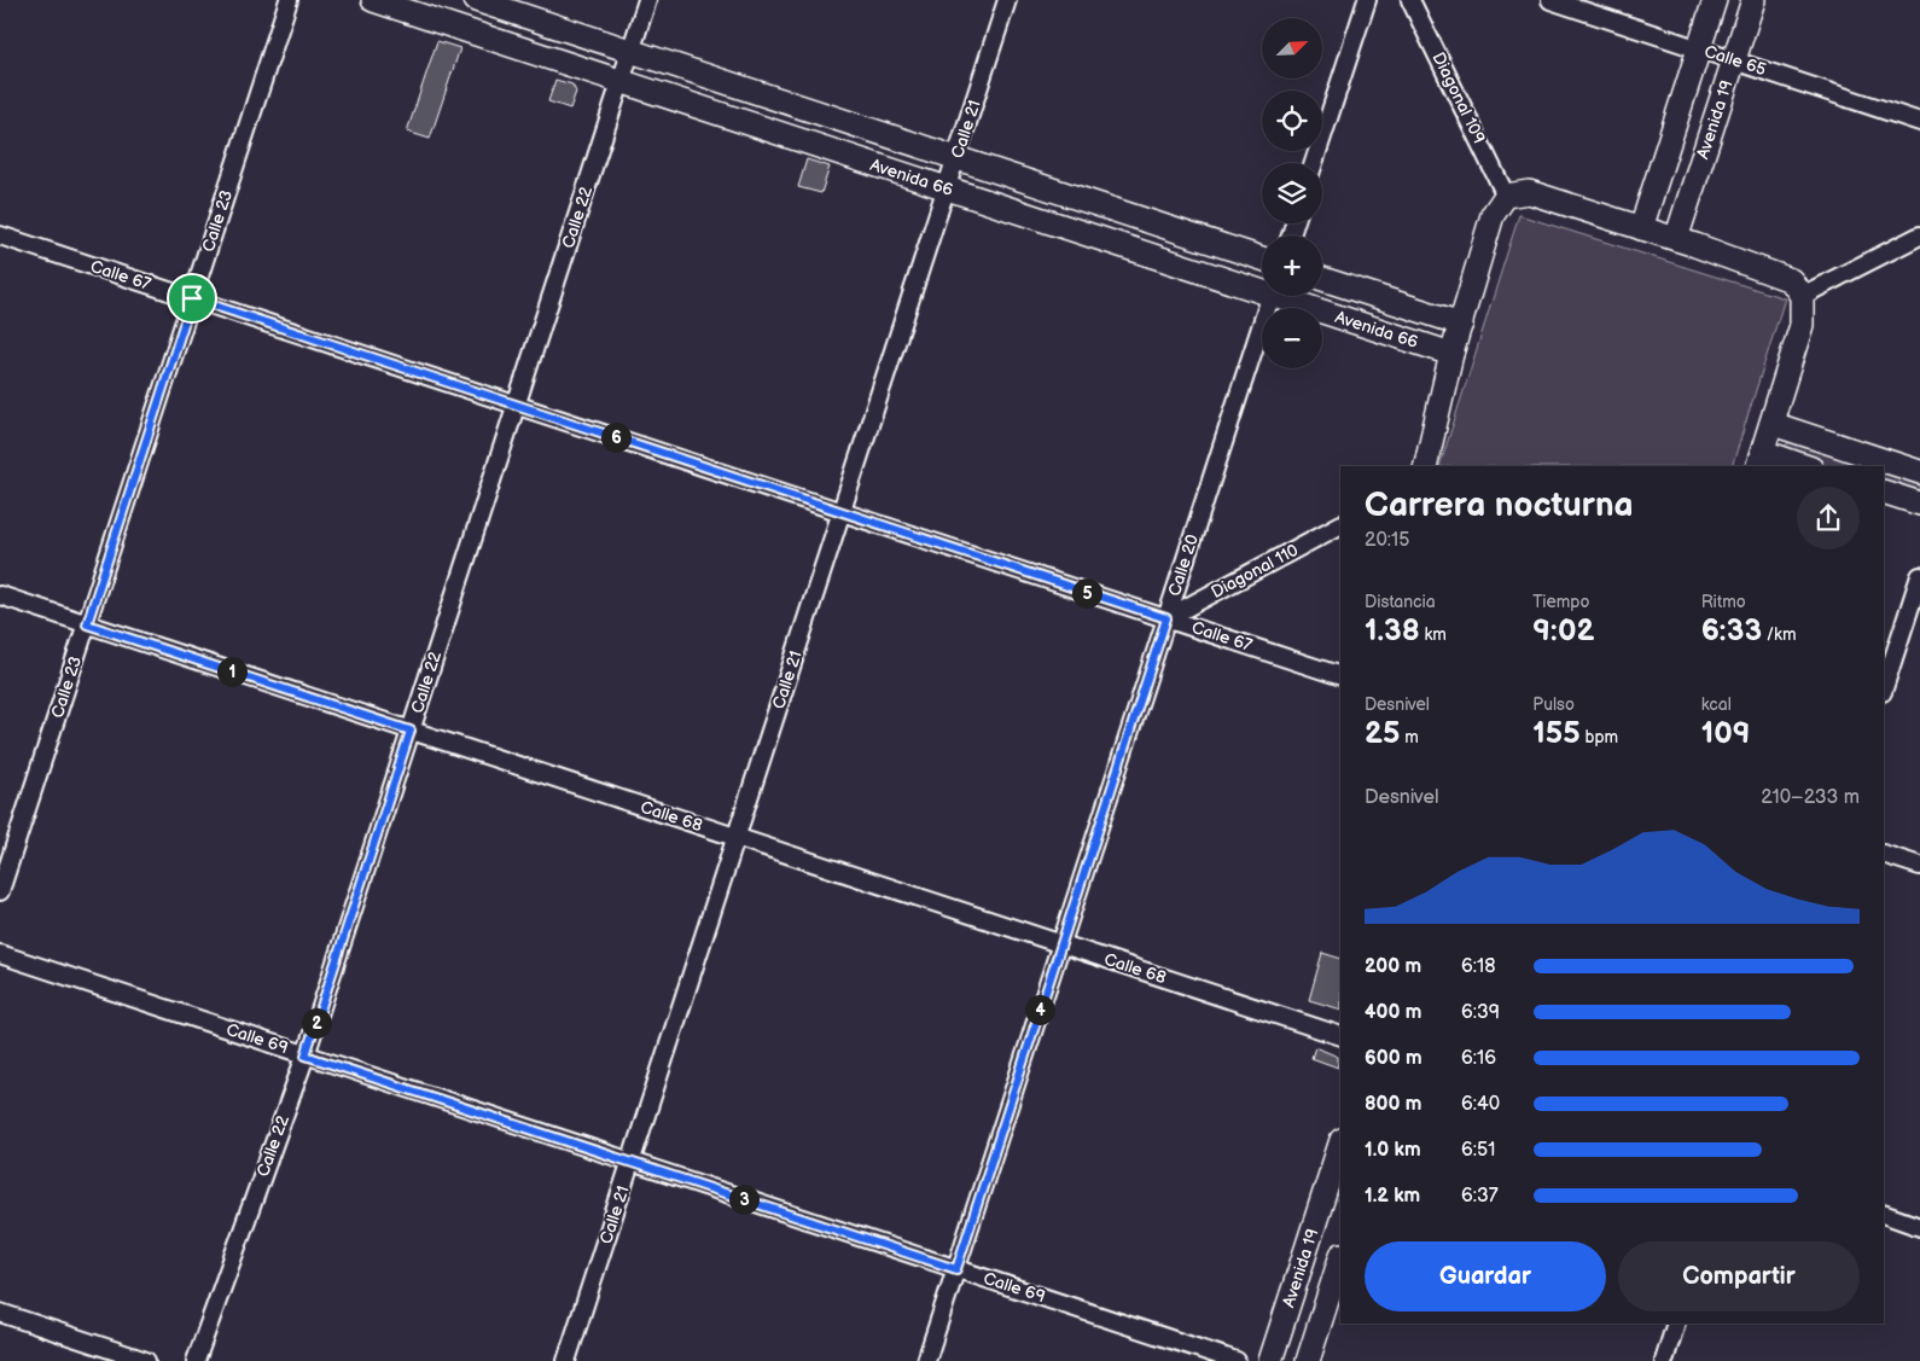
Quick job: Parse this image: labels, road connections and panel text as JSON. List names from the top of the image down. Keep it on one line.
{"streets":{"main road":["Avenida 19","Avenida 66"],"street":["Calle 65","Diagonal 109","Calle 21","Calle 22","Calle 23","Calle 67","Calle 20","Diagonal 110","Calle 68","Calle 69"]},"crossings":[["Calle 65","Avenida 19"],["Calle 21","Avenida 66"],["Calle 21","Calle 67"],["Calle 21","Calle 68"],["Calle 21","Calle 69"],["Avenida 66","Calle 22"],["Calle 22","Calle 67"],["Calle 22","Calle 68"],["Calle 22","Calle 69"],["Calle 23","Calle 67"],["Calle 23","Calle 68"],["Calle 67","Calle 20"],["Calle 67","Diagonal 110"],["Calle 20","Diagonal 110"],["Calle 20","Calle 68"],["Calle 20","Calle 69"]],"north":"top right","page":{"map_buttons":["+","−"],"pins":["6","5","1","4","2","3"],"heading":["Carrera nocturna","20:15"],"stats":[["Distancia","1.38 km"],["Tiempo","9:02"],["Ritmo","6:33 /km"],["Desnivel","25 m"],["Pulso","155 bpm"],["kcal","109"]],"chart":["Desnivel","210–233 m"],"list":[{"name":"200 m","note":"6:18"},{"name":"400 m","note":"6:39"},{"name":"600 m","note":"6:16"},{"name":"800 m","note":"6:40"},{"name":"1.0 km","note":"6:51"},{"name":"1.2 km","note":"6:37"}],"buttons":["Guardar","Compartir"]}}
